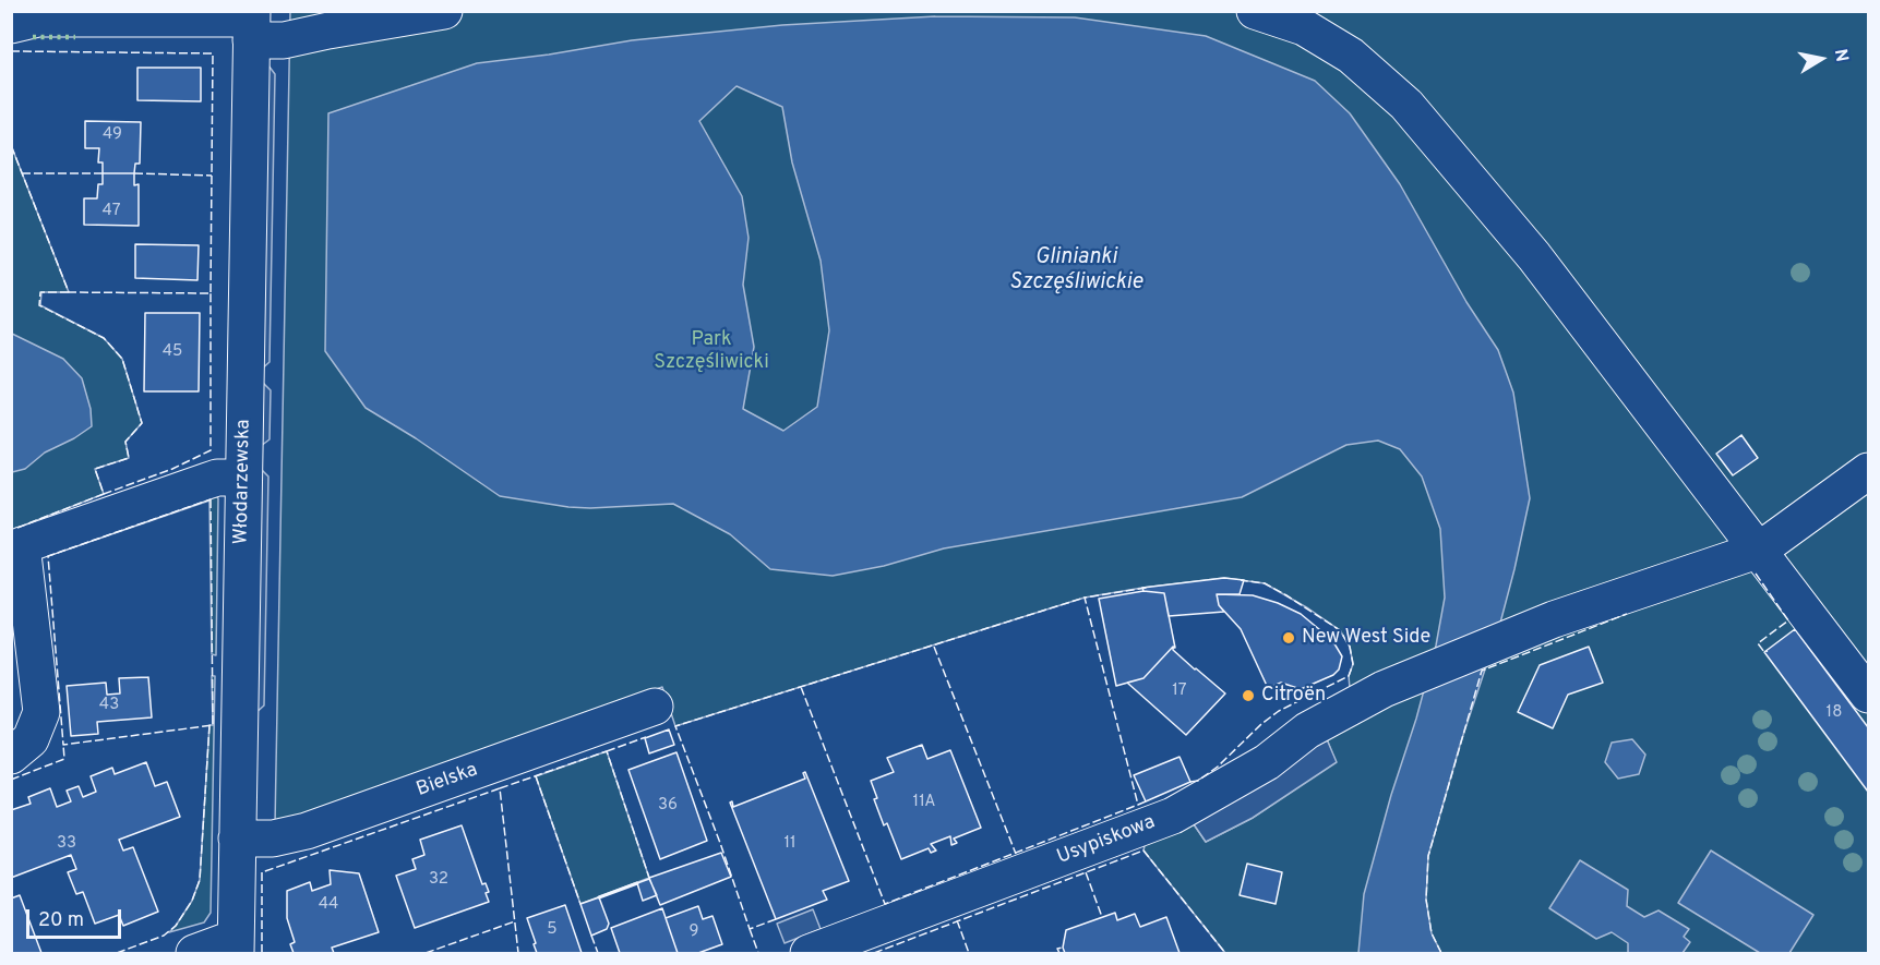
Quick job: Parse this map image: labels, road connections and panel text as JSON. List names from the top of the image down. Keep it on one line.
{"streets":{"street":["Włodarzewska","Bielska","Usypiskowa"]},"crossings":[["Włodarzewska","Bielska"]],"water":["Glinianki Szczęśliwickie"],"parks":["Park Szczęśliwicki"],"places":["New West Side","Citroën"],"house_numbers":["49","47","45","17","43","18","11A","36","33","11","32","44","5","9"],"scale_bar":"20 m","north":"right"}
